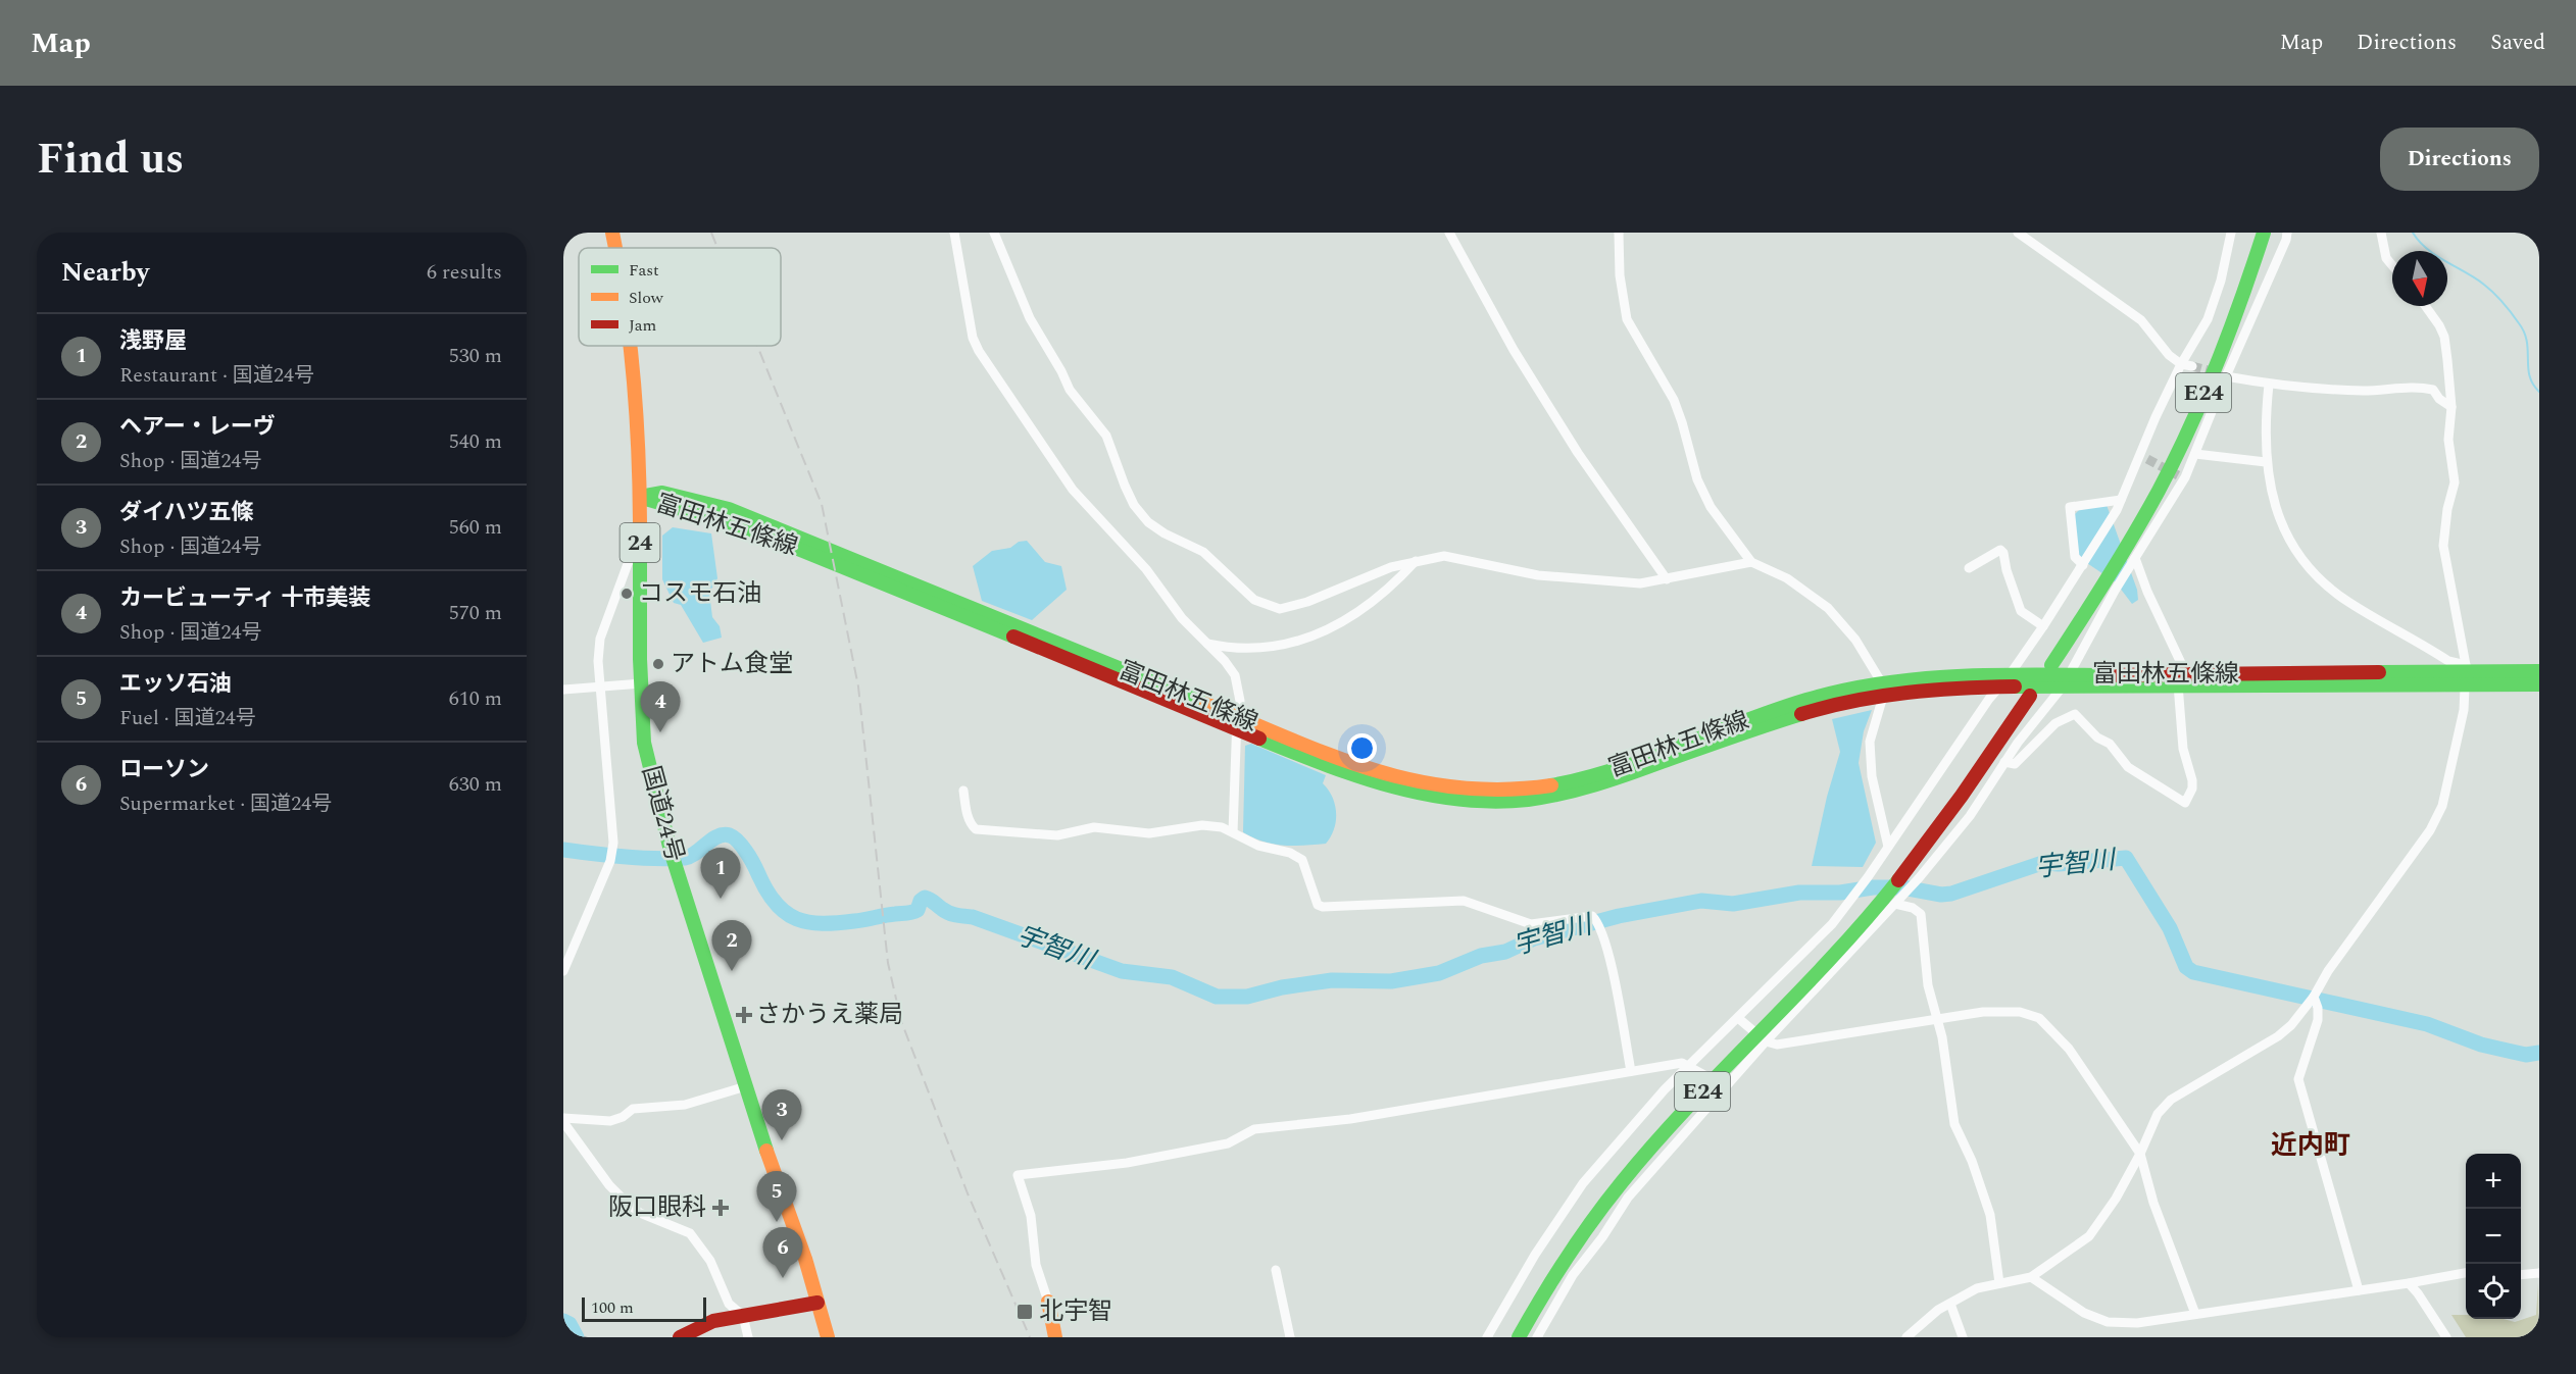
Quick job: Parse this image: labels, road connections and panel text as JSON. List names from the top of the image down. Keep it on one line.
{"streets":{"main road":["E24","富田林五條線","24","国道24号"]},"crossings":[["富田林五條線","国道24号"]],"districts":["近内町"],"water":["宇智川"],"places":{"other":["コスモ石油","アトム食堂"],"health":["さかうえ薬局","阪口眼科"],"transit":["北宇智"]},"legend":["Fast","Slow","Jam"],"scale_bar":"100 m","north":"bottom","page":{"header":"Map","nav":["Map","Directions","Saved"],"title":"Find us","buttons":"Directions","heading":["Nearby","6 results"],"list":[{"mark":"1","name":"浅野屋","note":"Restaurant · 国道24号","value":"530 m"},{"mark":"2","name":"ヘアー・レーヴ","note":"Shop · 国道24号","value":"540 m"},{"mark":"3","name":"ダイハツ五條","note":"Shop · 国道24号","value":"560 m"},{"mark":"4","name":"カービューティ 十市美装","note":"Shop · 国道24号","value":"570 m"},{"mark":"5","name":"エッソ石油","note":"Fuel · 国道24号","value":"610 m"},{"mark":"6","name":"ローソン","note":"Supermarket · 国道24号","value":"630 m"}],"pins":["4","1","2","3","5","6"],"map_buttons":["+","−"],"scale":"100 m"}}
